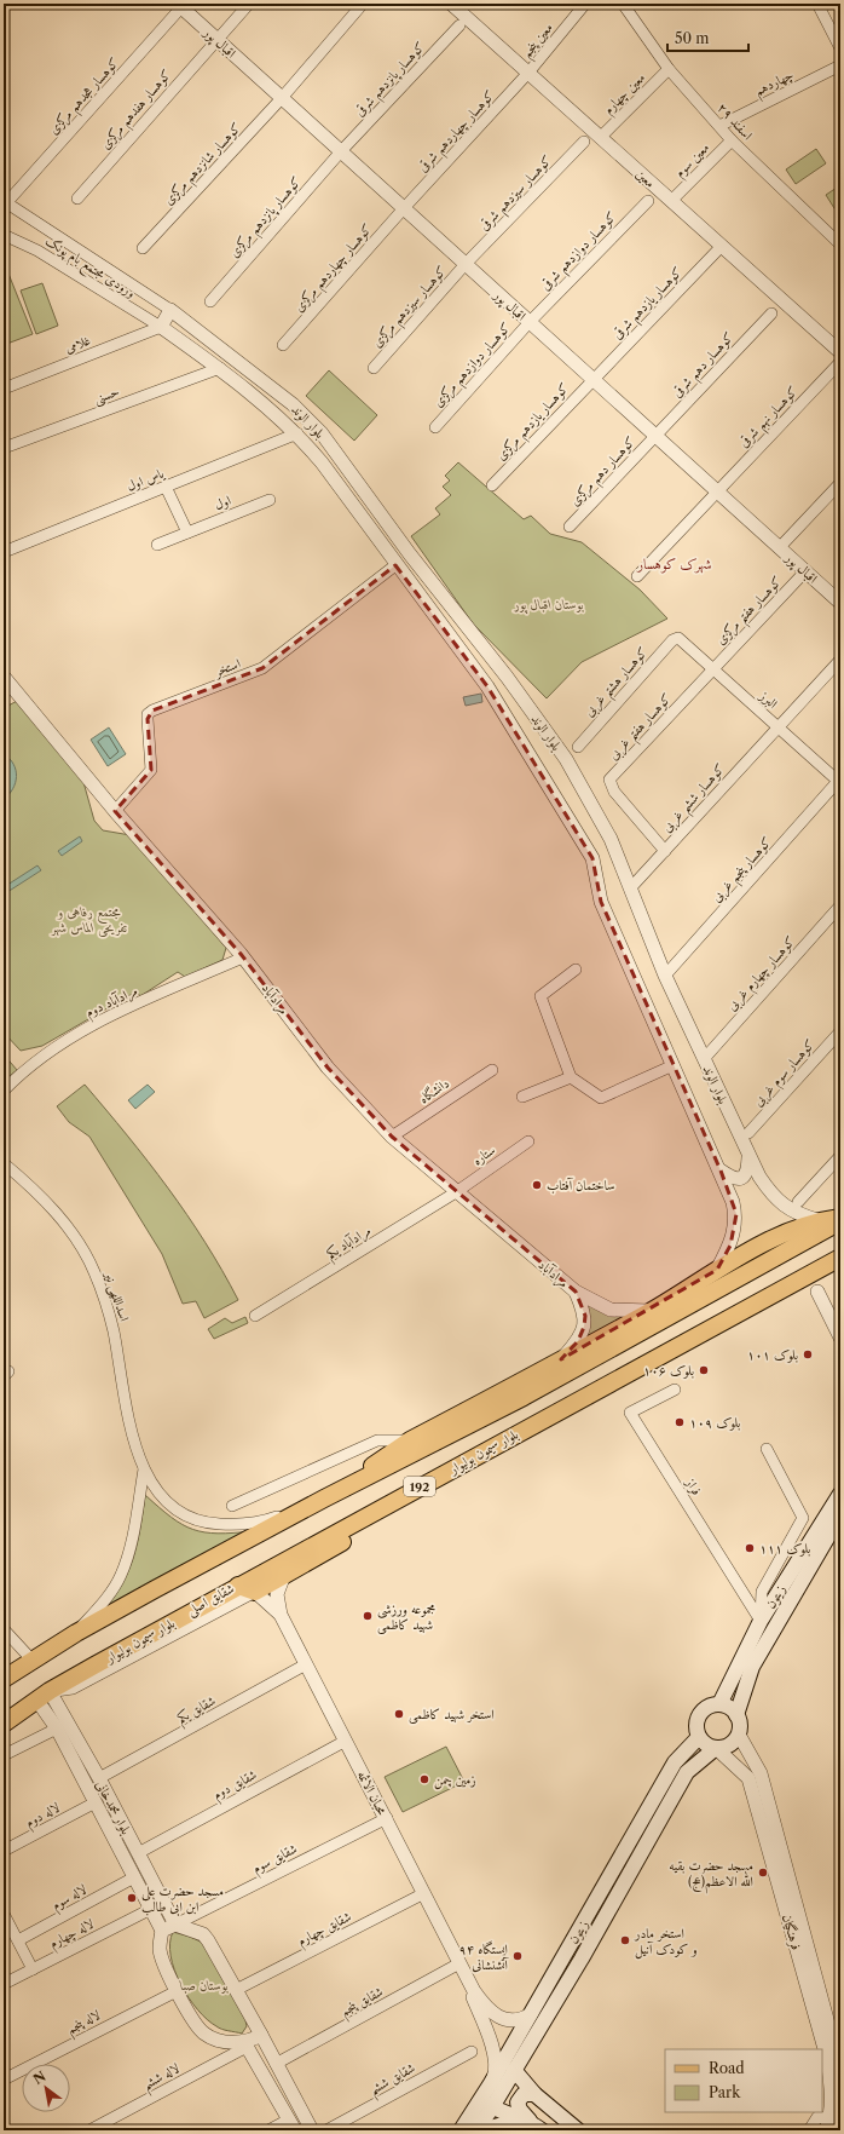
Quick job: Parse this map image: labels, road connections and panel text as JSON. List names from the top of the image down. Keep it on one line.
{"streets":{"main road":["بلوار سیمون بولیوار","192","زیتون"],"street":["معین پنجم","اقبال پور","کوهسار پانزدهم شرقی","چهاردهم","معین چهارم","کوهسار هجدهم مرکزی","کوهسار هفدهم مرکزی","۲۹ اسفند","کوهسار چهاردهم شرقی","معین سوم","کوهسار شانزدهم مرکزی","معین","کوهسار سیزدهم شرقی","کوهسار پانزدهم مرکزی","کوهسار دوازدهم شرقی","ورودی مجتمع بام پونک","کوهسار چهاردهم مرکزی","کوهسار یازدهم شرقی","کوهسار سیزدهم مرکزی","غلامی","کوهسار دوازدهم مرکزی","کوهسار دهم شرقی","حسنی","کوهسار نهم شرقی","بلوار الوند","کوهسار یازدهم مرکزی","کوهسار دهم مرکزی","یاس اول","اول","کوهسار هفتم مرکزی","استخر","کوهسار هشتم غربی","البرز","کوهسار هفتم غربی","کوهسار ششم غربی","کوهسار پنجم غربی","کوهسار چهارم غربی","مرادآباد","مرادآباد دوم","کوهسار سوم غربی","دانشگاه","ستاره","مرادآباد یکم","اسداللهی نیر","فراز","شقایق اصلی","شقایق یکم","شقایق دوم","محبان الائمه","بلوار محمدخانی","لاله دوم","شقایق سوم","لاله سوم","شقایق چهارم","فرهنگیان","لاله چهارم","شقایق پنجم","لاله پنجم","لاله ششم","شقایق ششم"]},"crossings":[["معین پنجم","کوهسار چهاردهم شرقی"],["معین پنجم","معین"],["اقبال پور","کوهسار پانزدهم شرقی"],["اقبال پور","کوهسار هجدهم مرکزی"],["اقبال پور","کوهسار هفدهم مرکزی"],["اقبال پور","کوهسار چهاردهم شرقی"],["اقبال پور","کوهسار شانزدهم مرکزی"],["اقبال پور","کوهسار سیزدهم شرقی"],["اقبال پور","کوهسار پانزدهم مرکزی"],["اقبال پور","کوهسار دوازدهم شرقی"],["اقبال پور","کوهسار چهاردهم مرکزی"],["اقبال پور","کوهسار یازدهم شرقی"],["اقبال پور","کوهسار سیزدهم مرکزی"],["اقبال پور","کوهسار دوازدهم مرکزی"],["اقبال پور","کوهسار دهم شرقی"],["اقبال پور","کوهسار نهم شرقی"],["اقبال پور","کوهسار یازدهم مرکزی"],["اقبال پور","کوهسار دهم مرکزی"],["اقبال پور","کوهسار هفتم مرکزی"],["کوهسار پانزدهم شرقی","کوهسار پانزدهم مرکزی"],["چهاردهم","۲۹ اسفند"],["معین چهارم","۲۹ اسفند"],["معین چهارم","معین"],["۲۹ اسفند","معین سوم"],["کوهسار چهاردهم شرقی","معین"],["کوهسار چهاردهم شرقی","کوهسار چهاردهم مرکزی"],["معین سوم","معین"],["معین","کوهسار یازدهم شرقی"],["کوهسار سیزدهم شرقی","کوهسار سیزدهم مرکزی"],["کوهسار دوازدهم شرقی","کوهسار دوازدهم مرکزی"],["ورودی مجتمع بام پونک","غلامی"],["ورودی مجتمع بام پونک","بلوار الوند"],["کوهسار یازدهم شرقی","کوهسار یازدهم مرکزی"],["غلامی","بلوار الوند"],["کوهسار دهم شرقی","کوهسار دهم مرکزی"],["حسنی","بلوار الوند"],["بلوار الوند","یاس اول"],["بلوار الوند","استخر"],["بلوار الوند","کوهسار ششم غربی"],["بلوار الوند","کوهسار پنجم غربی"],["بلوار الوند","کوهسار چهارم غربی"],["کوهسار هفتم مرکزی","البرز"],["کوهسار هفتم مرکزی","کوهسار هفتم غربی"],["استخر","مرادآباد"],["کوهسار هشتم غربی","البرز"],["البرز","کوهسار هفتم غربی"],["البرز","کوهسار ششم غربی"],["البرز","کوهسار پنجم غربی"],["کوهسار هفتم غربی","کوهسار ششم غربی"],["مرادآباد","مرادآباد دوم"],["مرادآباد","دانشگاه"],["مرادآباد","ستاره"],["مرادآباد","مرادآباد یکم"],["ستاره","مرادآباد یکم"],["اسداللهی نیر","192"],["بلوار سیمون بولیوار","شقایق اصلی"],["بلوار سیمون بولیوار","بلوار محمدخانی"],["فراز","زیتون"],["زیتون","فرهنگیان"],["شقایق اصلی","محبان الائمه"],["شقایق اصلی","بلوار محمدخانی"],["شقایق یکم","محبان الائمه"],["شقایق یکم","بلوار محمدخانی"],["شقایق دوم","محبان الائمه"],["شقایق دوم","بلوار محمدخانی"],["محبان الائمه","شقایق سوم"],["محبان الائمه","شقایق چهارم"],["محبان الائمه","شقایق پنجم"],["بلوار محمدخانی","لاله دوم"],["بلوار محمدخانی","شقایق سوم"],["بلوار محمدخانی","لاله سوم"],["بلوار محمدخانی","لاله چهارم"]],"districts":["شهرک کوهسار"],"parks":["بوستان اقبال پور","مجتمع رفاهی و تفریحی الماس شهر","بوستان صبا"],"places":["ساختمان آفتاب","بلوک ۱۰۱","بلوک ۱۰۶","بلوک ۱۰۹","بلوک ۱۱۱","مجموعه ورزشی شهید کاظمی","استخر شهید کاظمی","زمین چمن","مسجد حضرت بقیه الله الاعظم(عج)","مسجد حضرت علی ابن ابی طالب","استخر مادر و کودک آنیل","ایستگاه ۹۴ آتشنشانی"],"legend":["Road","Park"],"scale_bar":"50 m","north":"top left"}
